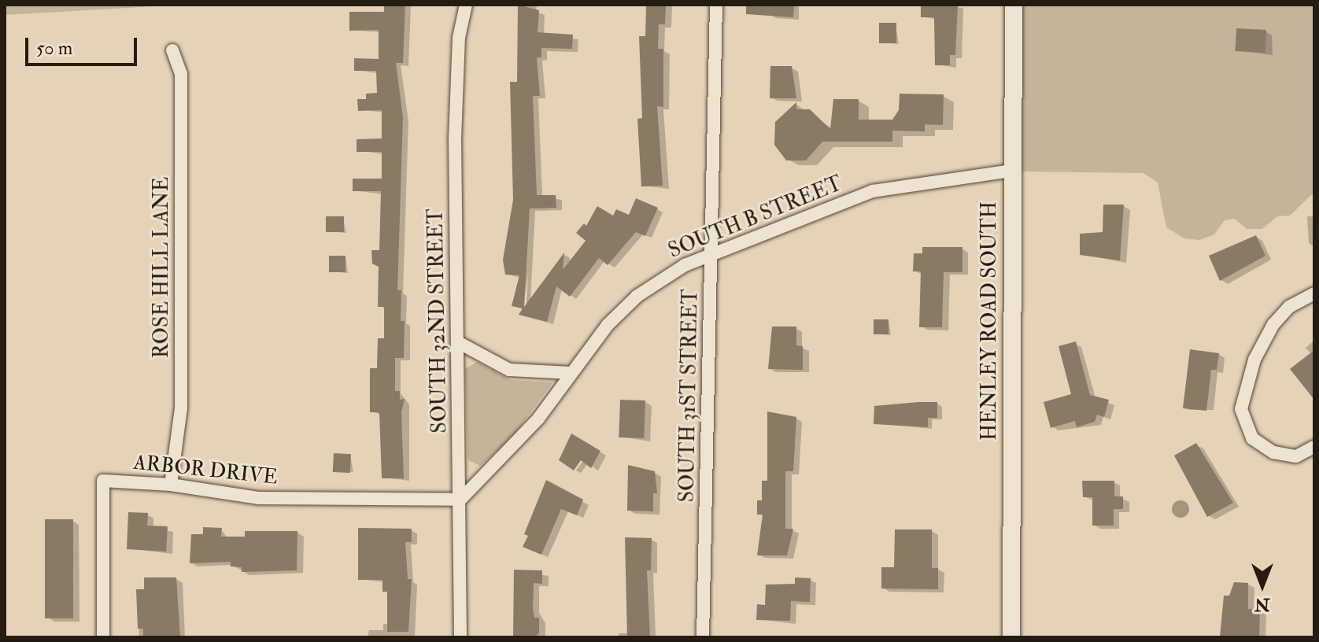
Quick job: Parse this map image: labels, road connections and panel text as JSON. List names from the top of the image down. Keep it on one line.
{"streets":{"street":["SOUTH B STREET","ROSE HILL LANE","SOUTH 32ND STREET","HENLEY ROAD SOUTH","SOUTH 31ST STREET","ARBOR DRIVE"]},"crossings":[["SOUTH B STREET","SOUTH 32ND STREET"],["SOUTH B STREET","HENLEY ROAD SOUTH"],["SOUTH B STREET","SOUTH 31ST STREET"],["SOUTH B STREET","ARBOR DRIVE"],["ROSE HILL LANE","ARBOR DRIVE"],["SOUTH 32ND STREET","ARBOR DRIVE"]],"scale_bar":"50 m","north":"bottom"}
